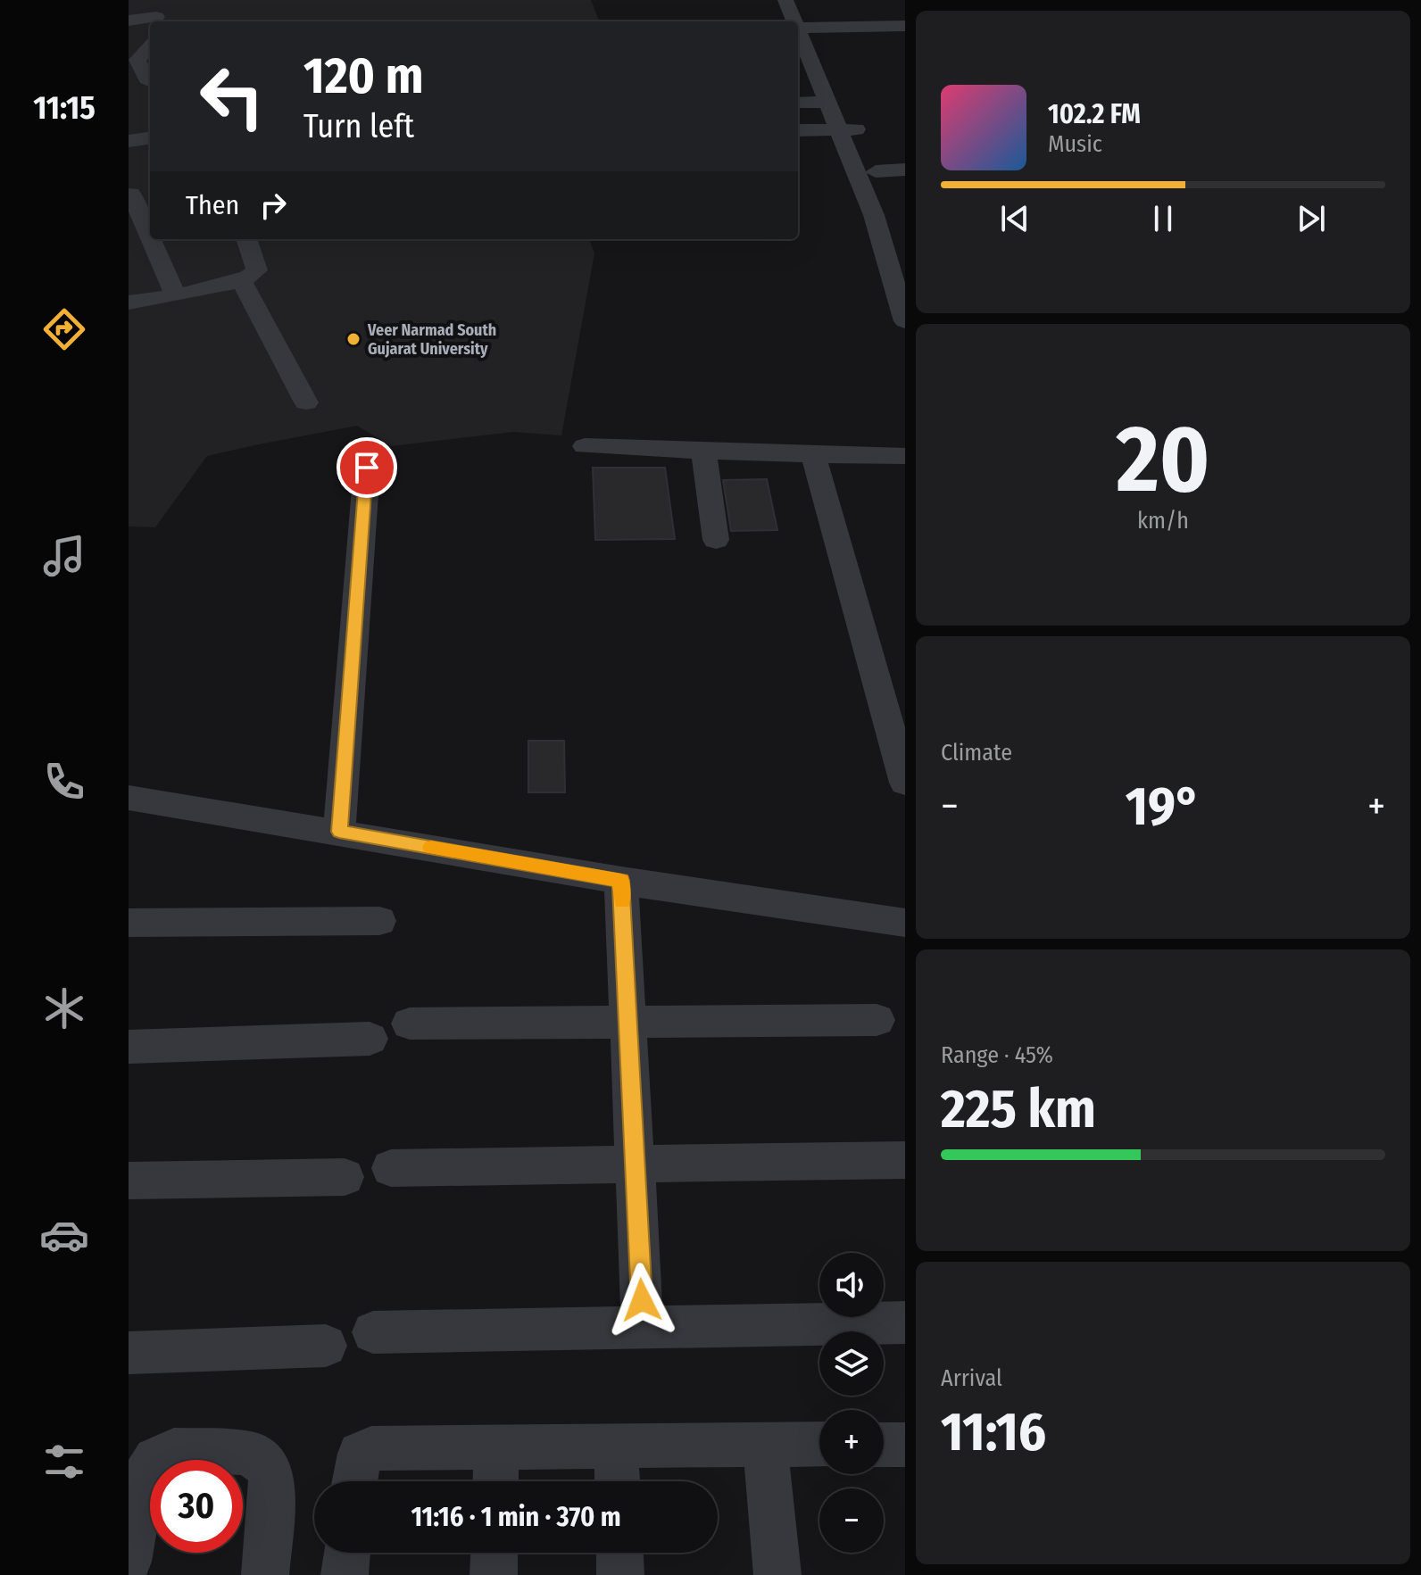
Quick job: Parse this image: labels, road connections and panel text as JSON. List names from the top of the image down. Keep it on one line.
{"places":["Veer Narmad South Gujarat University"],"page":{"tabs":"11:15","turn":["120 m","Turn left"],"song":["102.2 FM","Music"],"then":"Then","tile":[["20","km/h"],"Climate",["Range · 45%","225 km"],["Arrival","11:16"]],"heat":["−","19°","+"],"map_buttons":["+","−"],"limit":"30","trip":"11:16 · 1 min · 370 m"}}
